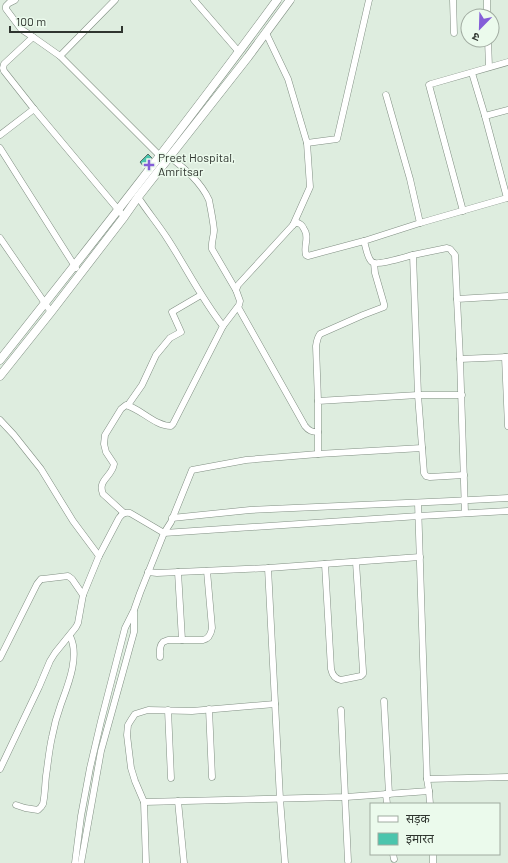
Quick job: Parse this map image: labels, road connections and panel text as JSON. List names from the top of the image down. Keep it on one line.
{"places":{"health":["Preet Hospital, Amritsar"]},"legend":["सड़क","इमारत"],"scale_bar":"100 m","north":"bottom left"}
